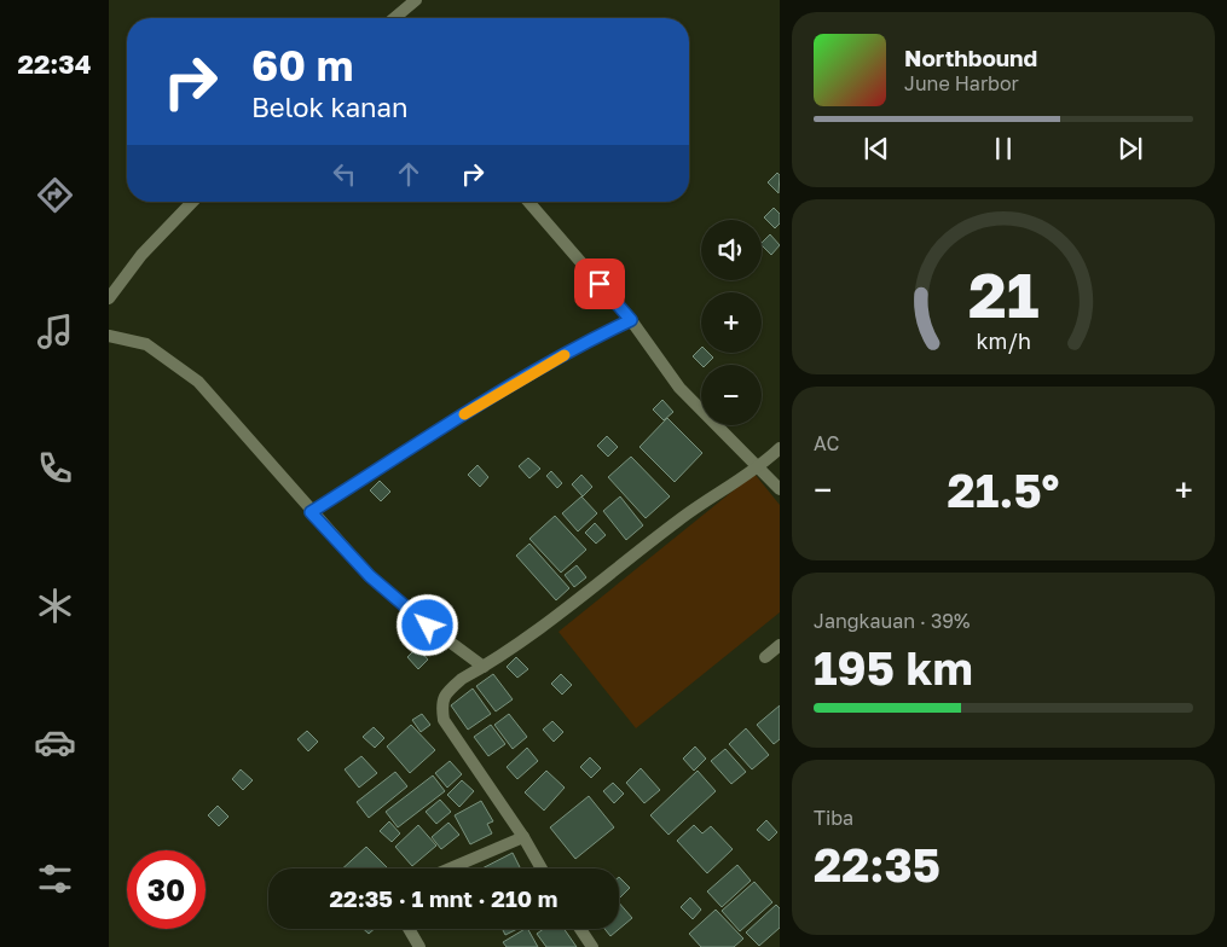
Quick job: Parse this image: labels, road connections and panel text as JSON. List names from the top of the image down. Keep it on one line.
{"page":{"tabs":"22:34","turn":["60 m","Belok kanan"],"song":["Northbound","June Harbor"],"map_buttons":["+","−"],"tile":["AC",["Jangkauan · 39%","195 km"],["Tiba","22:35"]],"heat":["−","21.5°","+"],"limit":"30","trip":"22:35 · 1 mnt · 210 m","gauge":["21","km/h"]}}
